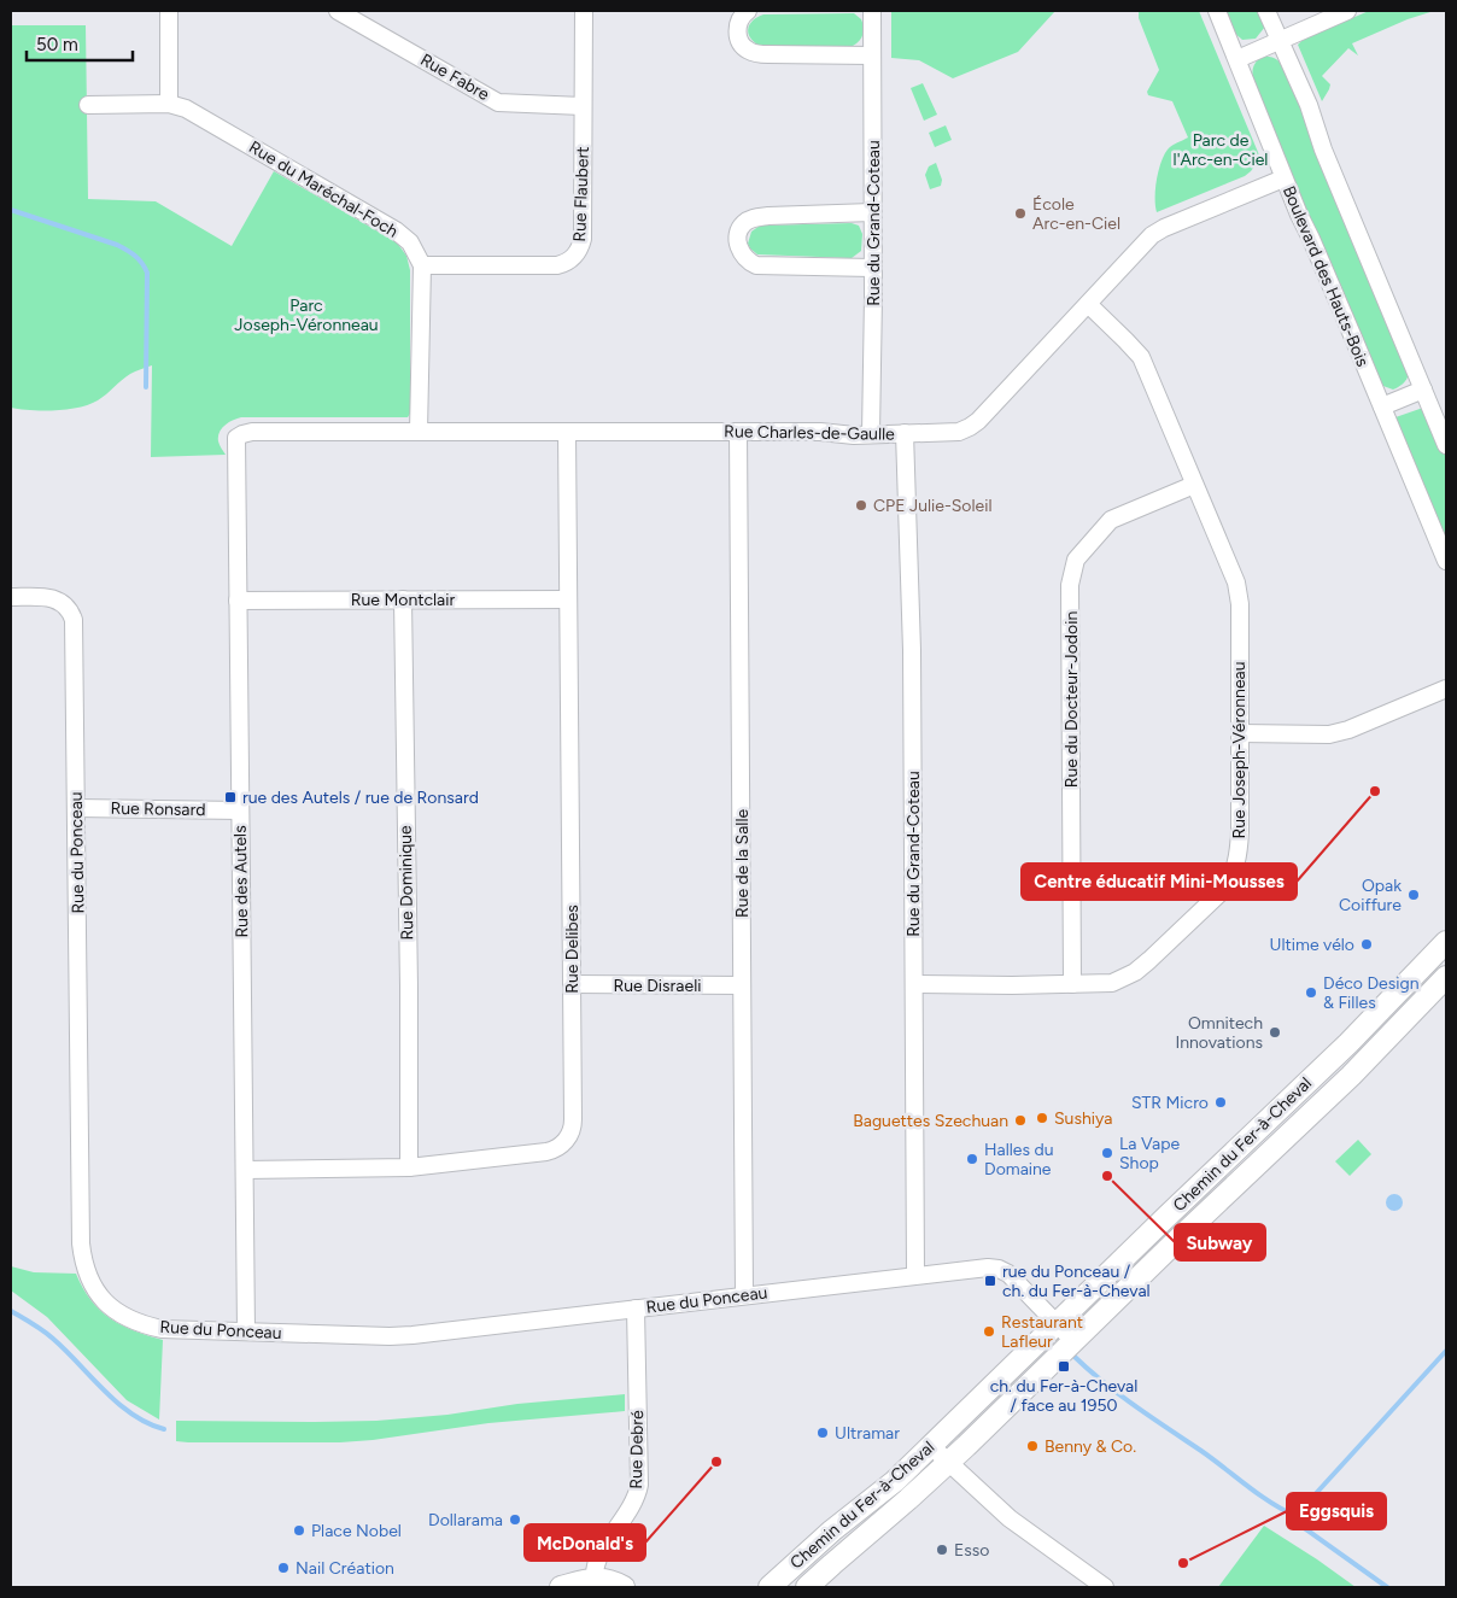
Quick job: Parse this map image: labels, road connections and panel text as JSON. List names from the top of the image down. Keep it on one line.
{"streets":{"street":["Rue Fabre","Rue du Maréchal-Foch","Rue Flaubert","Rue du Grand-Coteau","Boulevard des Hauts-Bois","Rue Charles-de-Gaulle","Rue Montclair","Rue du Docteur-Jodoin","Rue Joseph-Véronneau","Rue Ronsard","Rue du Ponceau","Rue de la Salle","Rue des Autels","Rue Dominique","Rue Delibes","Rue Disraeli","Chemin du Fer-à-Cheval","Rue Debré"]},"crossings":[["Rue Fabre","Rue Flaubert"],["Rue du Maréchal-Foch","Rue Flaubert"],["Rue du Grand-Coteau","Rue Charles-de-Gaulle"],["Rue du Grand-Coteau","Rue Joseph-Véronneau"],["Rue du Grand-Coteau","Rue du Ponceau"],["Boulevard des Hauts-Bois","Rue Charles-de-Gaulle"],["Rue Charles-de-Gaulle","Rue Joseph-Véronneau"],["Rue Charles-de-Gaulle","Rue de la Salle"],["Rue Charles-de-Gaulle","Rue des Autels"],["Rue Charles-de-Gaulle","Rue Delibes"],["Rue Montclair","Rue des Autels"],["Rue Montclair","Rue Dominique"],["Rue Montclair","Rue Delibes"],["Rue du Docteur-Jodoin","Rue Joseph-Véronneau"],["Rue Ronsard","Rue du Ponceau"],["Rue Ronsard","Rue des Autels"],["Rue du Ponceau","Rue de la Salle"],["Rue du Ponceau","Rue des Autels"],["Rue du Ponceau","Chemin du Fer-à-Cheval"],["Rue du Ponceau","Rue Debré"],["Rue de la Salle","Rue Disraeli"],["Rue des Autels","Rue Delibes"],["Rue Dominique","Rue Delibes"],["Rue Delibes","Rue Disraeli"]],"parks":["Parc de l'Arc-en-Ciel","Parc Joseph-Véronneau"],"places":{"other":["École Arc-en-Ciel","CPE Julie-Soleil","Centre éducatif Mini-Mousses","Opak Coiffure","Ultime vélo","Déco Design & Filles","Omnitech Innovations","STR Micro","Sushiya","Baguettes Szechuan","La Vape Shop","Halles du Domaine","Subway","Restaurant Lafleur","Ultramar","Benny & Co.","McDonald's","Dollarama","Place Nobel","Esso","Eggsquis","Nail Création"],"transit":["rue des Autels / rue de Ronsard","rue du Ponceau / ch. du Fer-à-Cheval","ch. du Fer-à-Cheval / face au 1950"]},"scale_bar":"50 m"}
